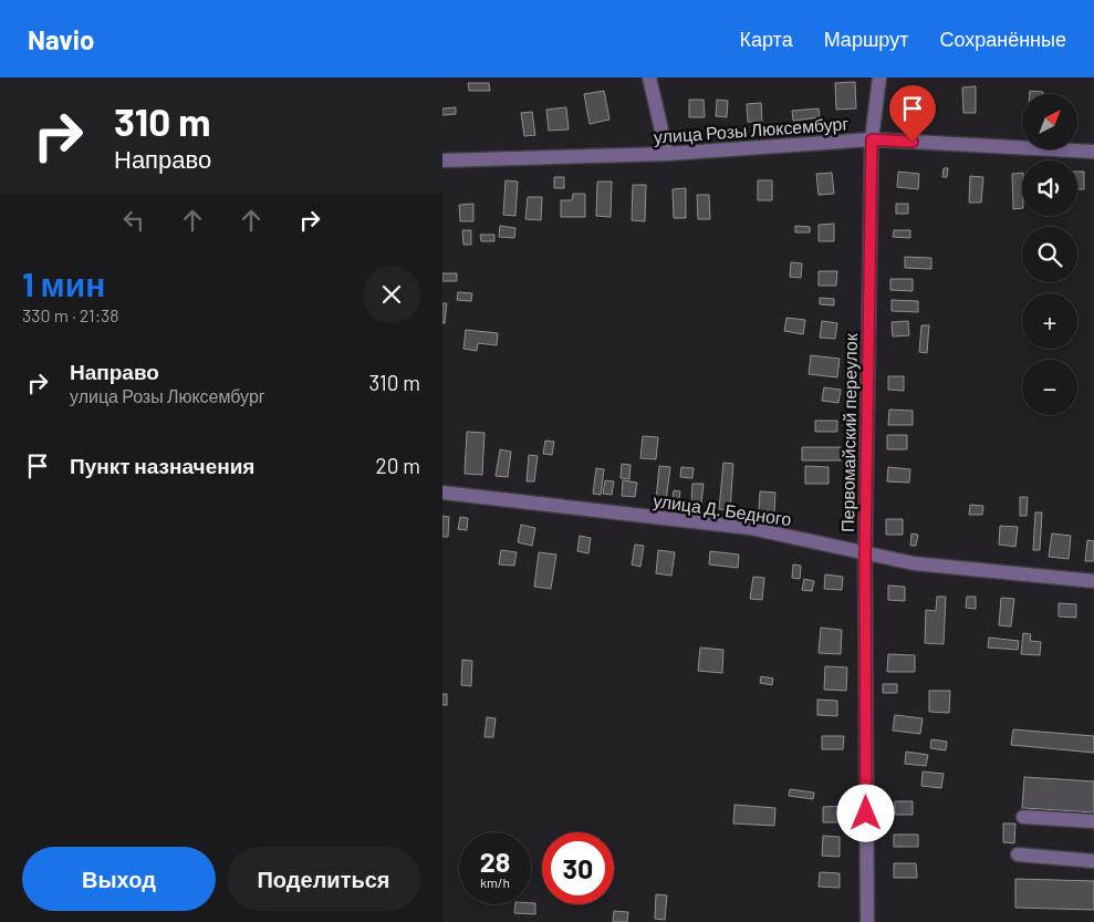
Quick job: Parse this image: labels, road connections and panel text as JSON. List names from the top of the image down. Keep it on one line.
{"streets":{"street":["улица Розы Люксембург","Первомайский переулок","улица Д. Бедного"]},"crossings":[["улица Розы Люксембург","Первомайский переулок"],["Первомайский переулок","улица Д. Бедного"]],"north":"top right","page":{"header":"Navio","nav":["Карта","Маршрут","Сохранённые"],"turn":["310 m","Направо"],"map_buttons":["+","−"],"heading":["1 мин","330 m · 21:38"],"list":[{"name":"Направо","note":"улица Розы Люксембург","value":"310 m"},{"name":"Пункт назначения","value":"20 m"}],"speed":"28 km/h","limit":"30","buttons":["Выход","Поделиться"]}}
